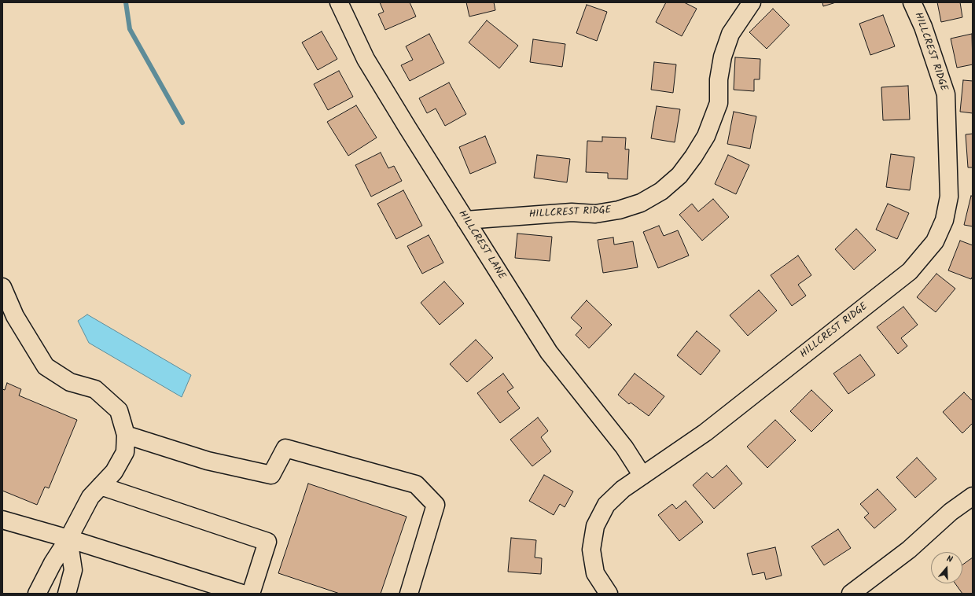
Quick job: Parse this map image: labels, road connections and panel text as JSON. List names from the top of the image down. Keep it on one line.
{"streets":{"street":["HILLCREST RIDGE","HILLCREST LANE"]},"crossings":[["HILLCREST RIDGE","HILLCREST LANE"]],"north":"top"}
